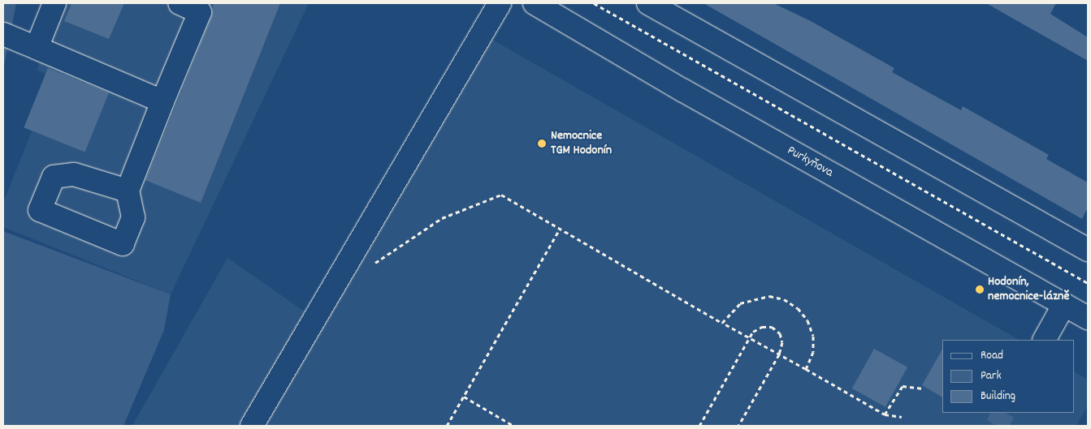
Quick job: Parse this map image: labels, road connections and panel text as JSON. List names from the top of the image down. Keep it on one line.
{"streets":{"street":["Purkyňova"]},"places":["Nemocnice TGM Hodonín","Hodonín, nemocnice-lázně"],"legend":["Road","Park","Building"]}
